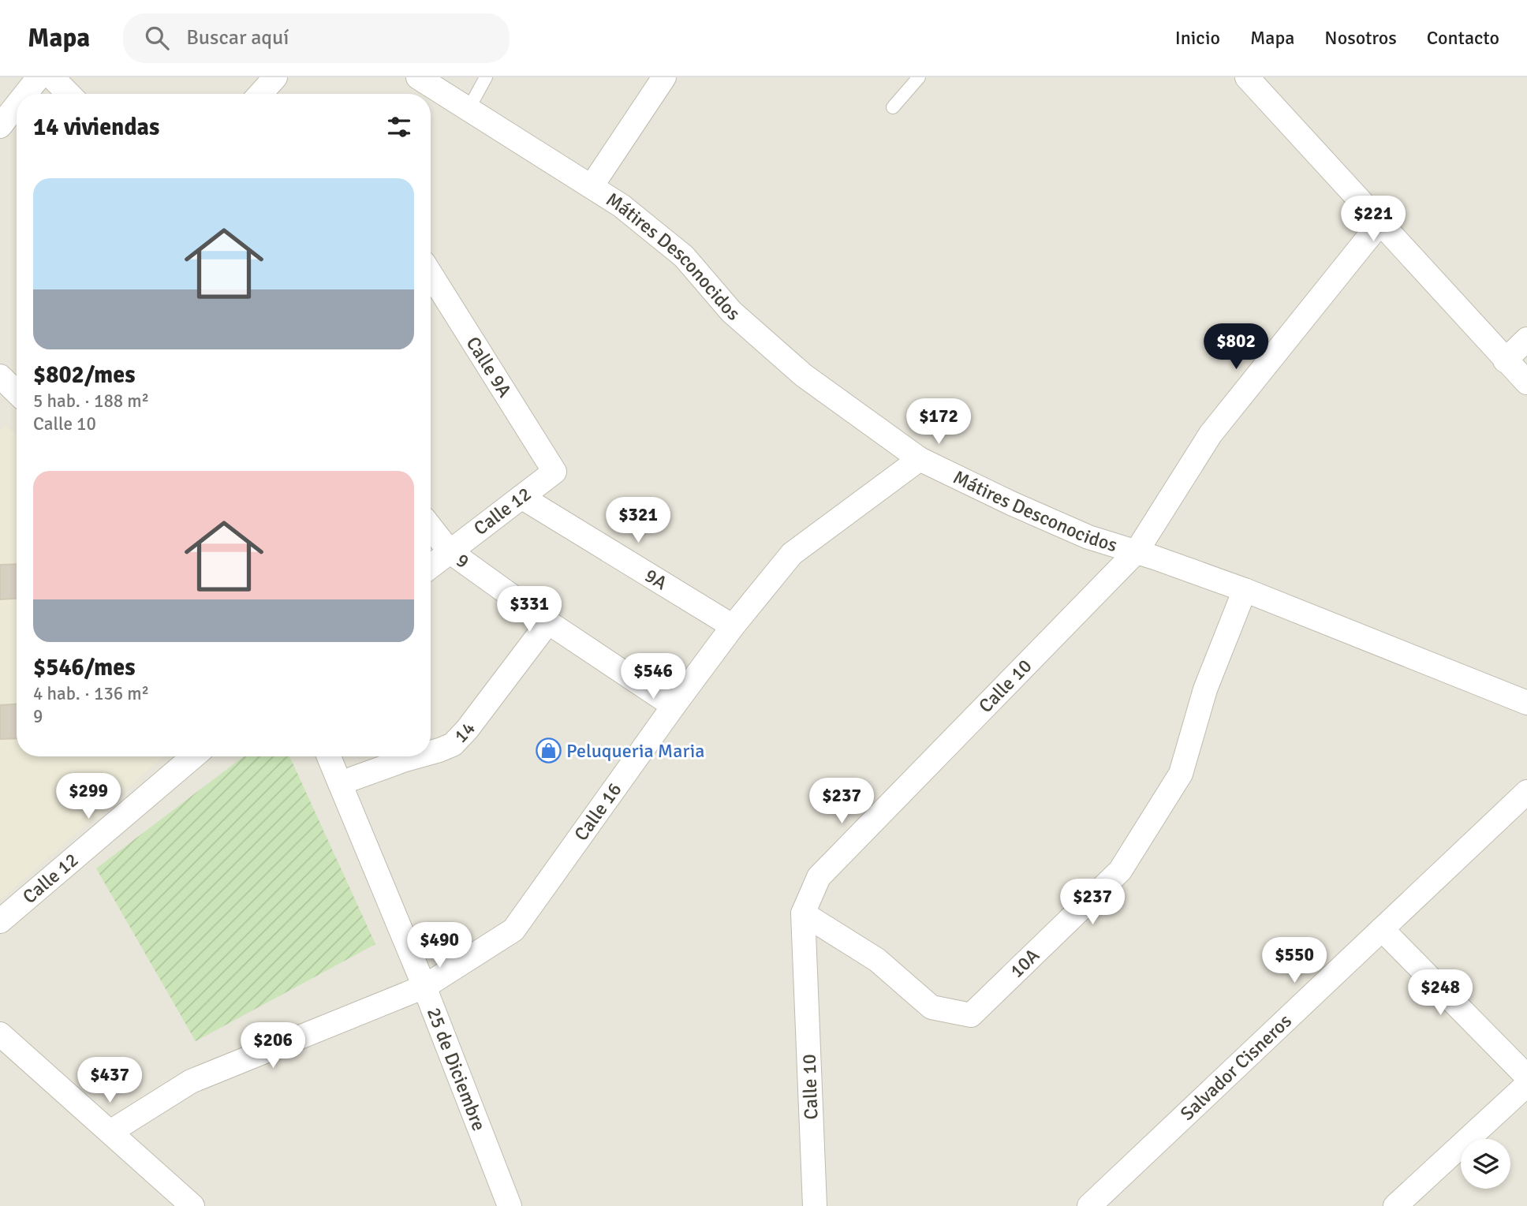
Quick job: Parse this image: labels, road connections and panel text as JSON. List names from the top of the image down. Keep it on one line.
{"streets":{"street":["Mátires Desconocidos","Calle 9A","Calle 12","9","9A","Calle 10","14","Calle 16","10A","Salvador Cisneros","25 de Diciembre"]},"crossings":[["Mátires Desconocidos","Calle 10"],["Mátires Desconocidos","Calle 16"],["Mátires Desconocidos","10A"],["Calle 9A","Calle 12"],["Calle 12","9"],["Calle 12","9A"],["9","14"],["9","Calle 16"],["9A","Calle 16"],["Calle 10","10A"],["14","25 de Diciembre"],["Calle 16","25 de Diciembre"]],"places":{"shop":["Peluqueria Maria"]},"page":{"header":"Mapa","search":"Buscar aquí","nav":["Inicio","Mapa","Nosotros","Contacto"],"heading":"14 viviendas","list":[{"name":"$802/mes","note":"5 hab. · 188 m² · Calle 10"},{"name":"$546/mes","note":"4 hab. · 136 m² · 9"}],"price":["$221","$802","$172","$321","$331","$546","$299","$237","$237","$490","$550","$248","$206","$437"]}}
